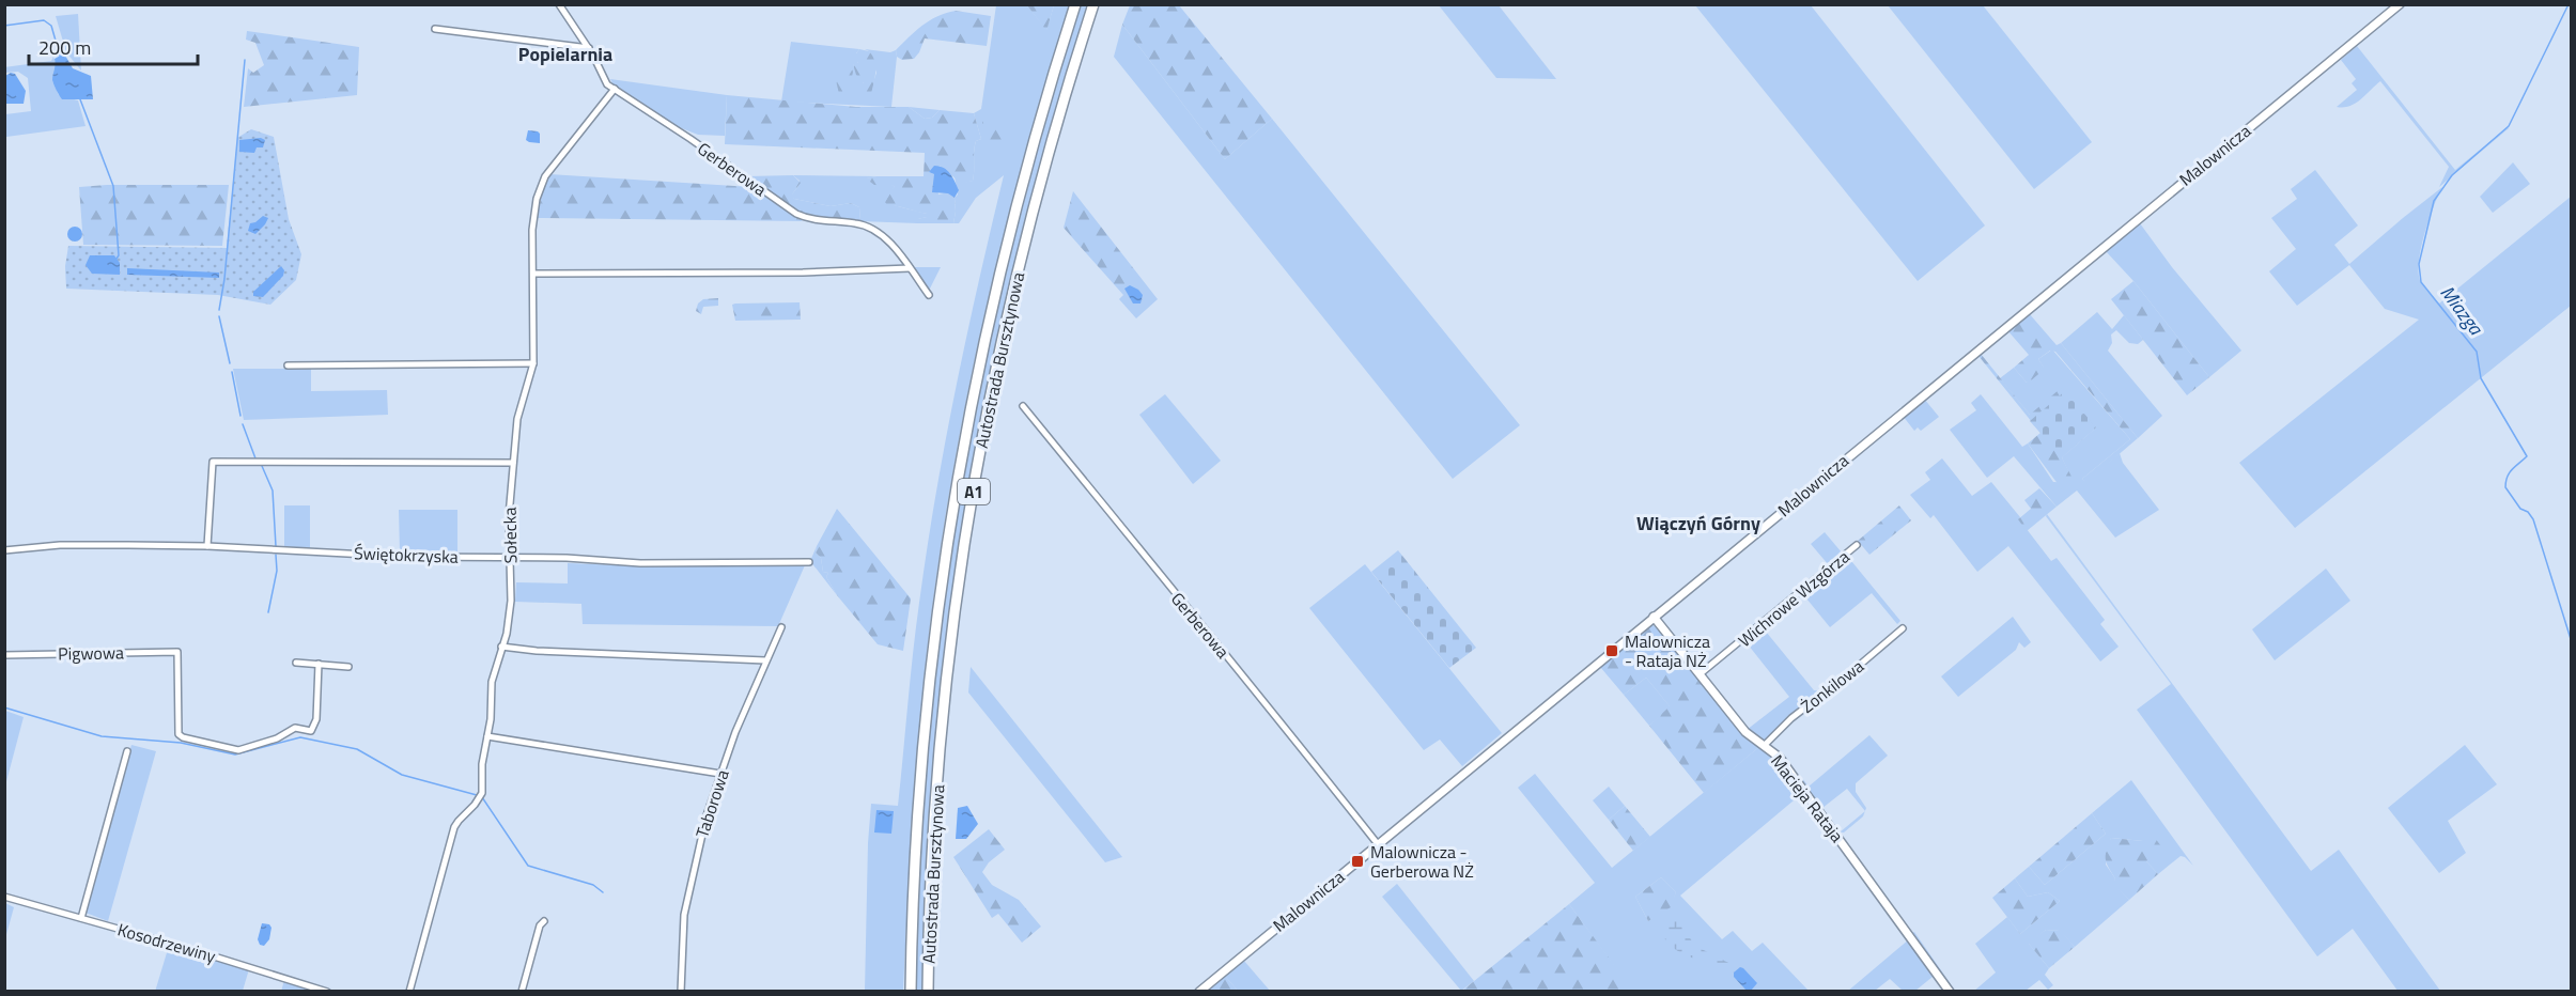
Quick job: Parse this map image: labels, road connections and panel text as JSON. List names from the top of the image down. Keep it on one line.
{"streets":{"highway":["Autostrada Bursztynowa","A1"],"street":["Malownicza","Gerberowa","Sołecka","Świętokrzyska","Wichrowe Wzgórza","Pigwowa","Żonkilowa","Macieja Rataja","Taborowa","Kosodrzewiny"]},"crossings":[["Malownicza","Gerberowa"],["Malownicza","Macieja Rataja"],["Gerberowa","Sołecka"],["Sołecka","Świętokrzyska"],["Wichrowe Wzgórza","Macieja Rataja"],["Żonkilowa","Macieja Rataja"]],"districts":["Popielarnia","Wiączyń Górny"],"water":["Miazga"],"places":{"transit":["Malownicza - Rataja NŻ","Malownicza - Gerberowa NŻ"]},"scale_bar":"200 m"}
